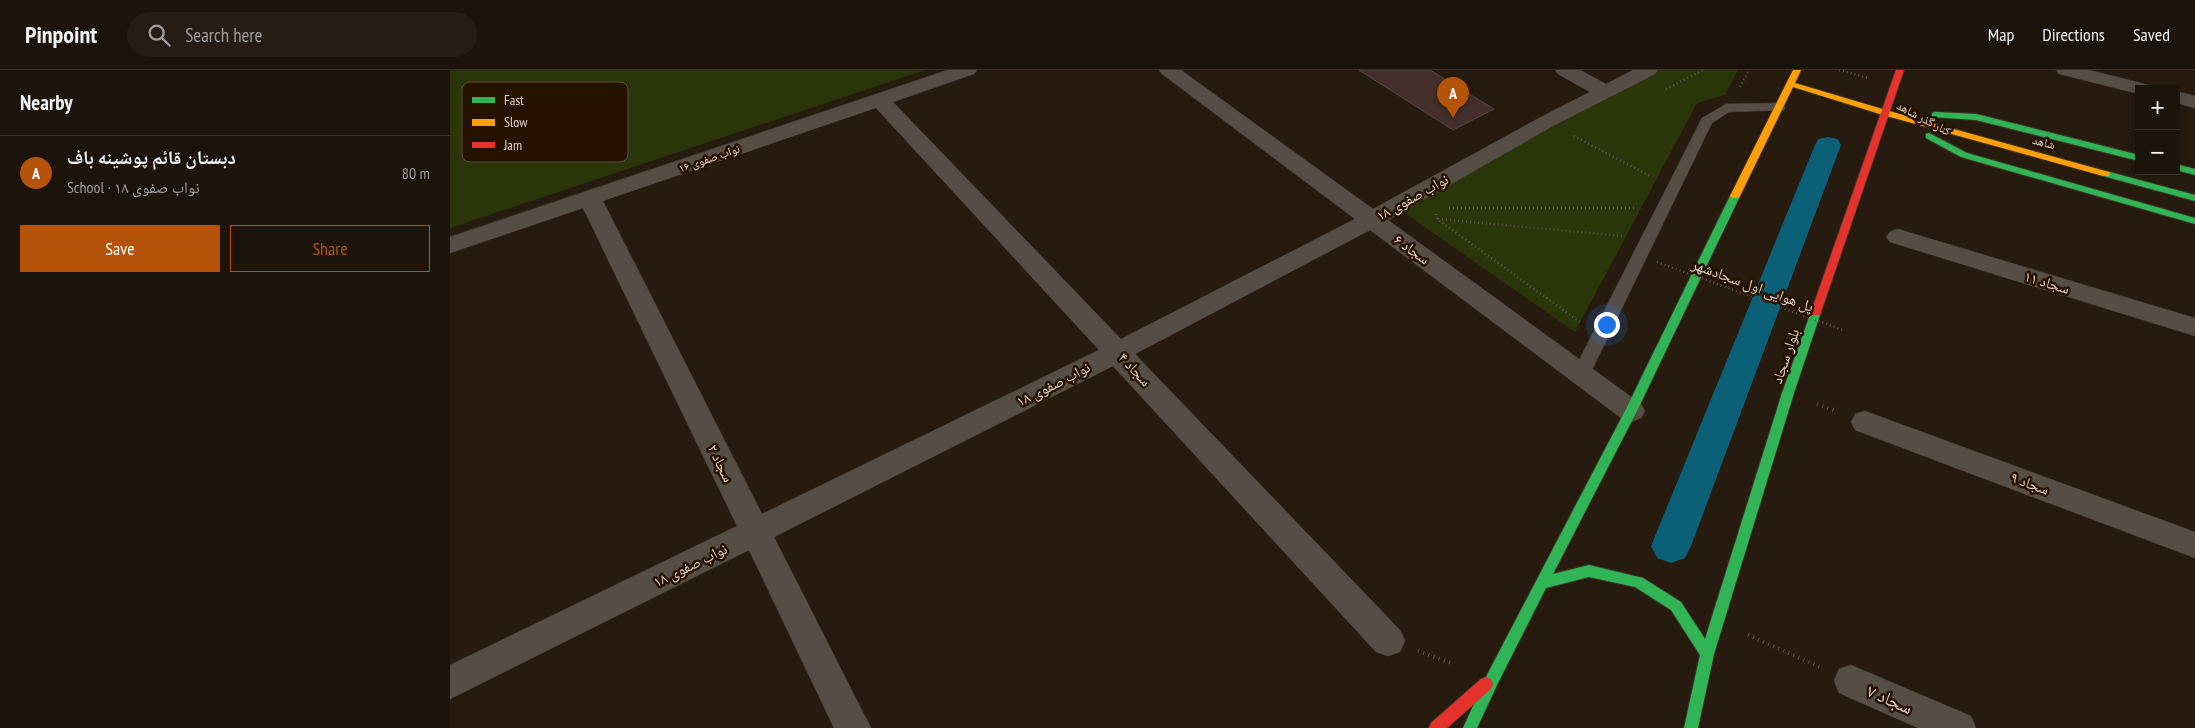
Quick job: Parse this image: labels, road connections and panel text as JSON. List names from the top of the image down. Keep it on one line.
{"streets":{"main road":["کنار گذر شاهد","شاهد","بلوار سجاد"],"street":["نواب صفوی ۱۶","نواب صفوی ۱۸","سجاد ۶","سجاد ۱۱","سجاد ۴","سجاد ۲","سجاد ۹","سجاد ۷"],"path":["پل هوایی اول سجادشهر"]},"crossings":[["کنار گذر شاهد","شاهد"],["کنار گذر شاهد","بلوار سجاد"],["شاهد","بلوار سجاد"],["نواب صفوی ۱۶","سجاد ۴"],["نواب صفوی ۱۶","سجاد ۲"],["نواب صفوی ۱۸","سجاد ۶"],["نواب صفوی ۱۸","سجاد ۴"],["نواب صفوی ۱۸","سجاد ۲"]],"legend":["Fast","Slow","Jam"],"page":{"header":"Pinpoint","search":"Search here","nav":["Map","Directions","Saved"],"heading":"Nearby","pins":"A","map_buttons":["+","−"],"list":[{"mark":"A","name":"دبستان قائم پوشینه باف","note":"School · نواب صفوی ۱۸","value":"80 m"}],"buttons":["Save","Share"]}}
